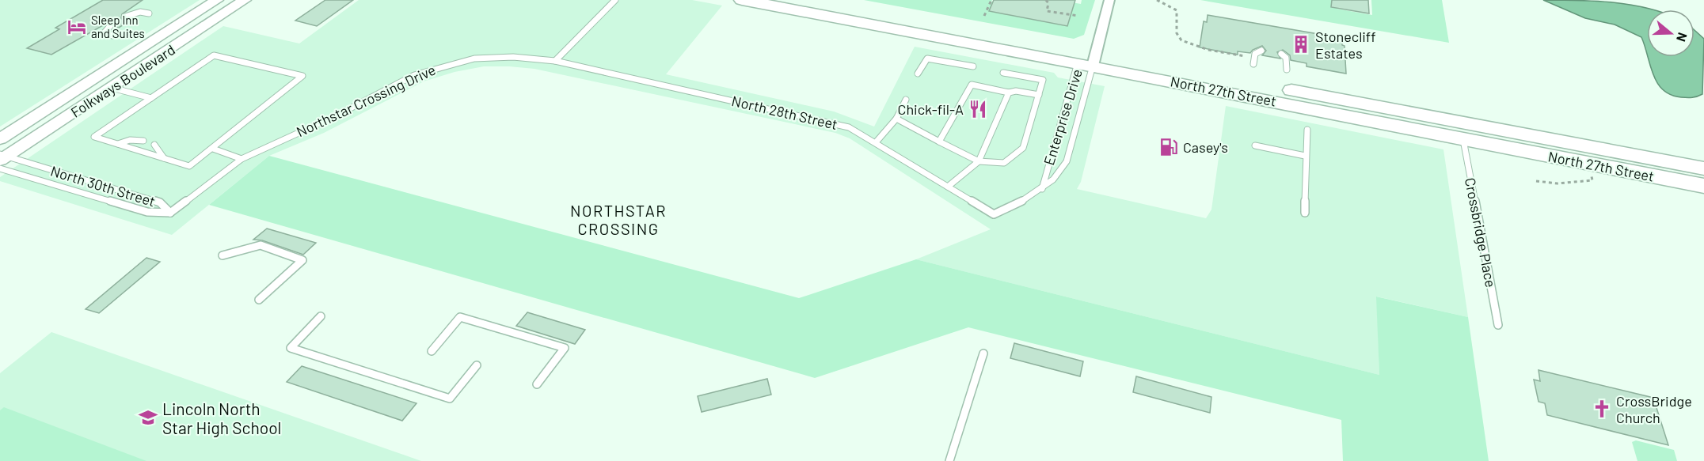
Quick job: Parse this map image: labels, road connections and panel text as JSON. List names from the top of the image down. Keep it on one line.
{"streets":{"main road":["North 27th Street"],"street":["Folkways Boulevard","Enterprise Drive"],"lane":["Northstar Crossing Drive","North 28th Street","North 30th Street","Crossbridge Place"]},"crossings":[["Folkways Boulevard","North 30th Street"],["North 27th Street","Enterprise Drive"],["North 27th Street","Crossbridge Place"],["Northstar Crossing Drive","North 28th Street"],["Northstar Crossing Drive","North 30th Street"],["North 28th Street","Enterprise Drive"]],"districts":["NORTHSTAR CROSSING"],"places":{"hotel":["Sleep Inn and Suites"],"building":["Stonecliff Estates"],"restaurant":["Chick-fil-A"],"fuel station":["Casey's"],"church":["CrossBridge Church"],"school or university":["Lincoln North Star High School"]},"north":"right"}
